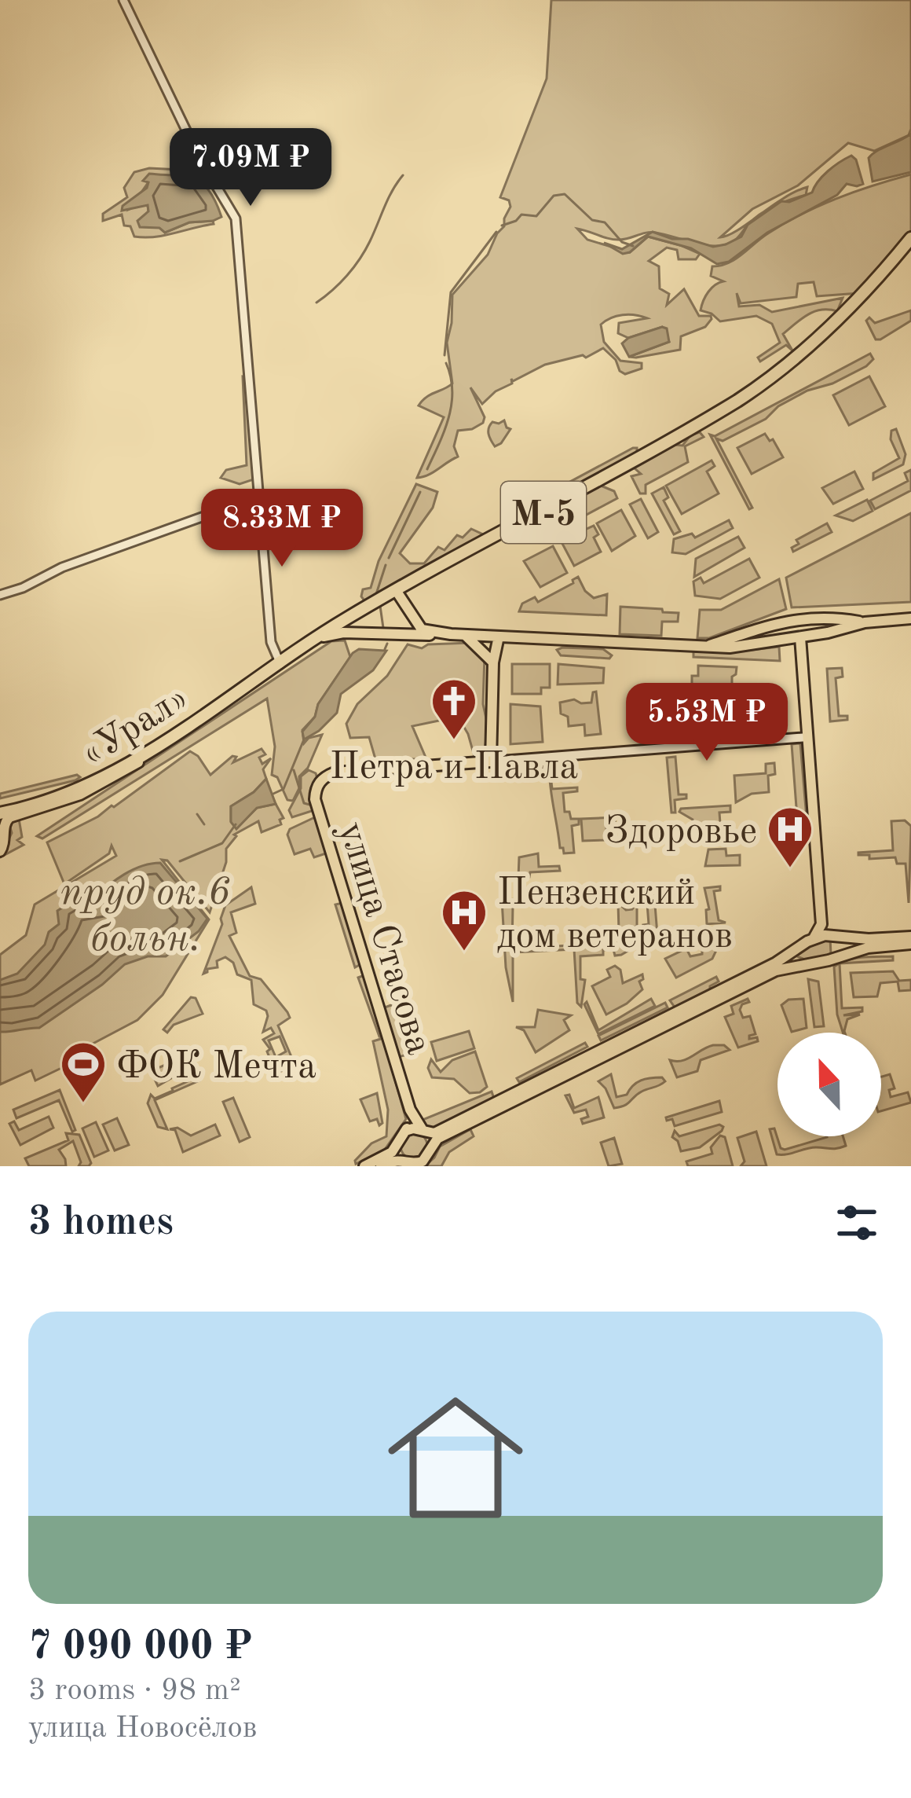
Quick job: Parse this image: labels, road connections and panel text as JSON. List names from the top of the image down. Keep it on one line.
{"streets":{"highway":["М-5","«Урал»"],"main road":["улица Стасова"]},"crossings":[["М-5","«Урал»"]],"water":["пруд ок.6 больн."],"places":{"church":["Петра и Павла"],"hospital":["Здоровье","Пензенский дом ветеранов"],"sports":["ФОК Мечта"]},"north":"top","page":{"price":["7.09M ₽","8.33M ₽","5.53M ₽"],"heading":"3 homes","list":[{"name":"7 090 000 ₽","note":"3 rooms · 98 m² · улица Новосёлов"}]}}
